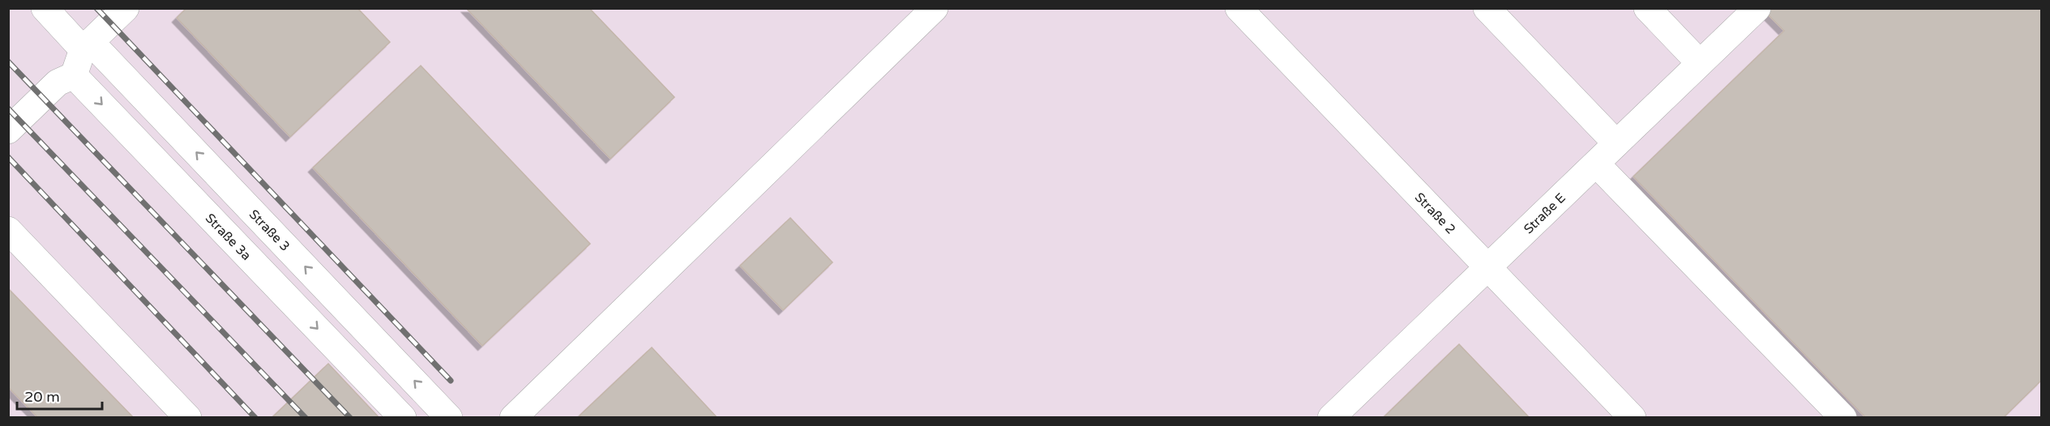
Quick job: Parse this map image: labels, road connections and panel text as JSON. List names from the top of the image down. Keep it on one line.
{"streets":{"lane":["Straße 2","Straße E","Straße 3","Straße 3a"]},"crossings":[["Straße 2","Straße E"]],"scale_bar":"20 m"}
